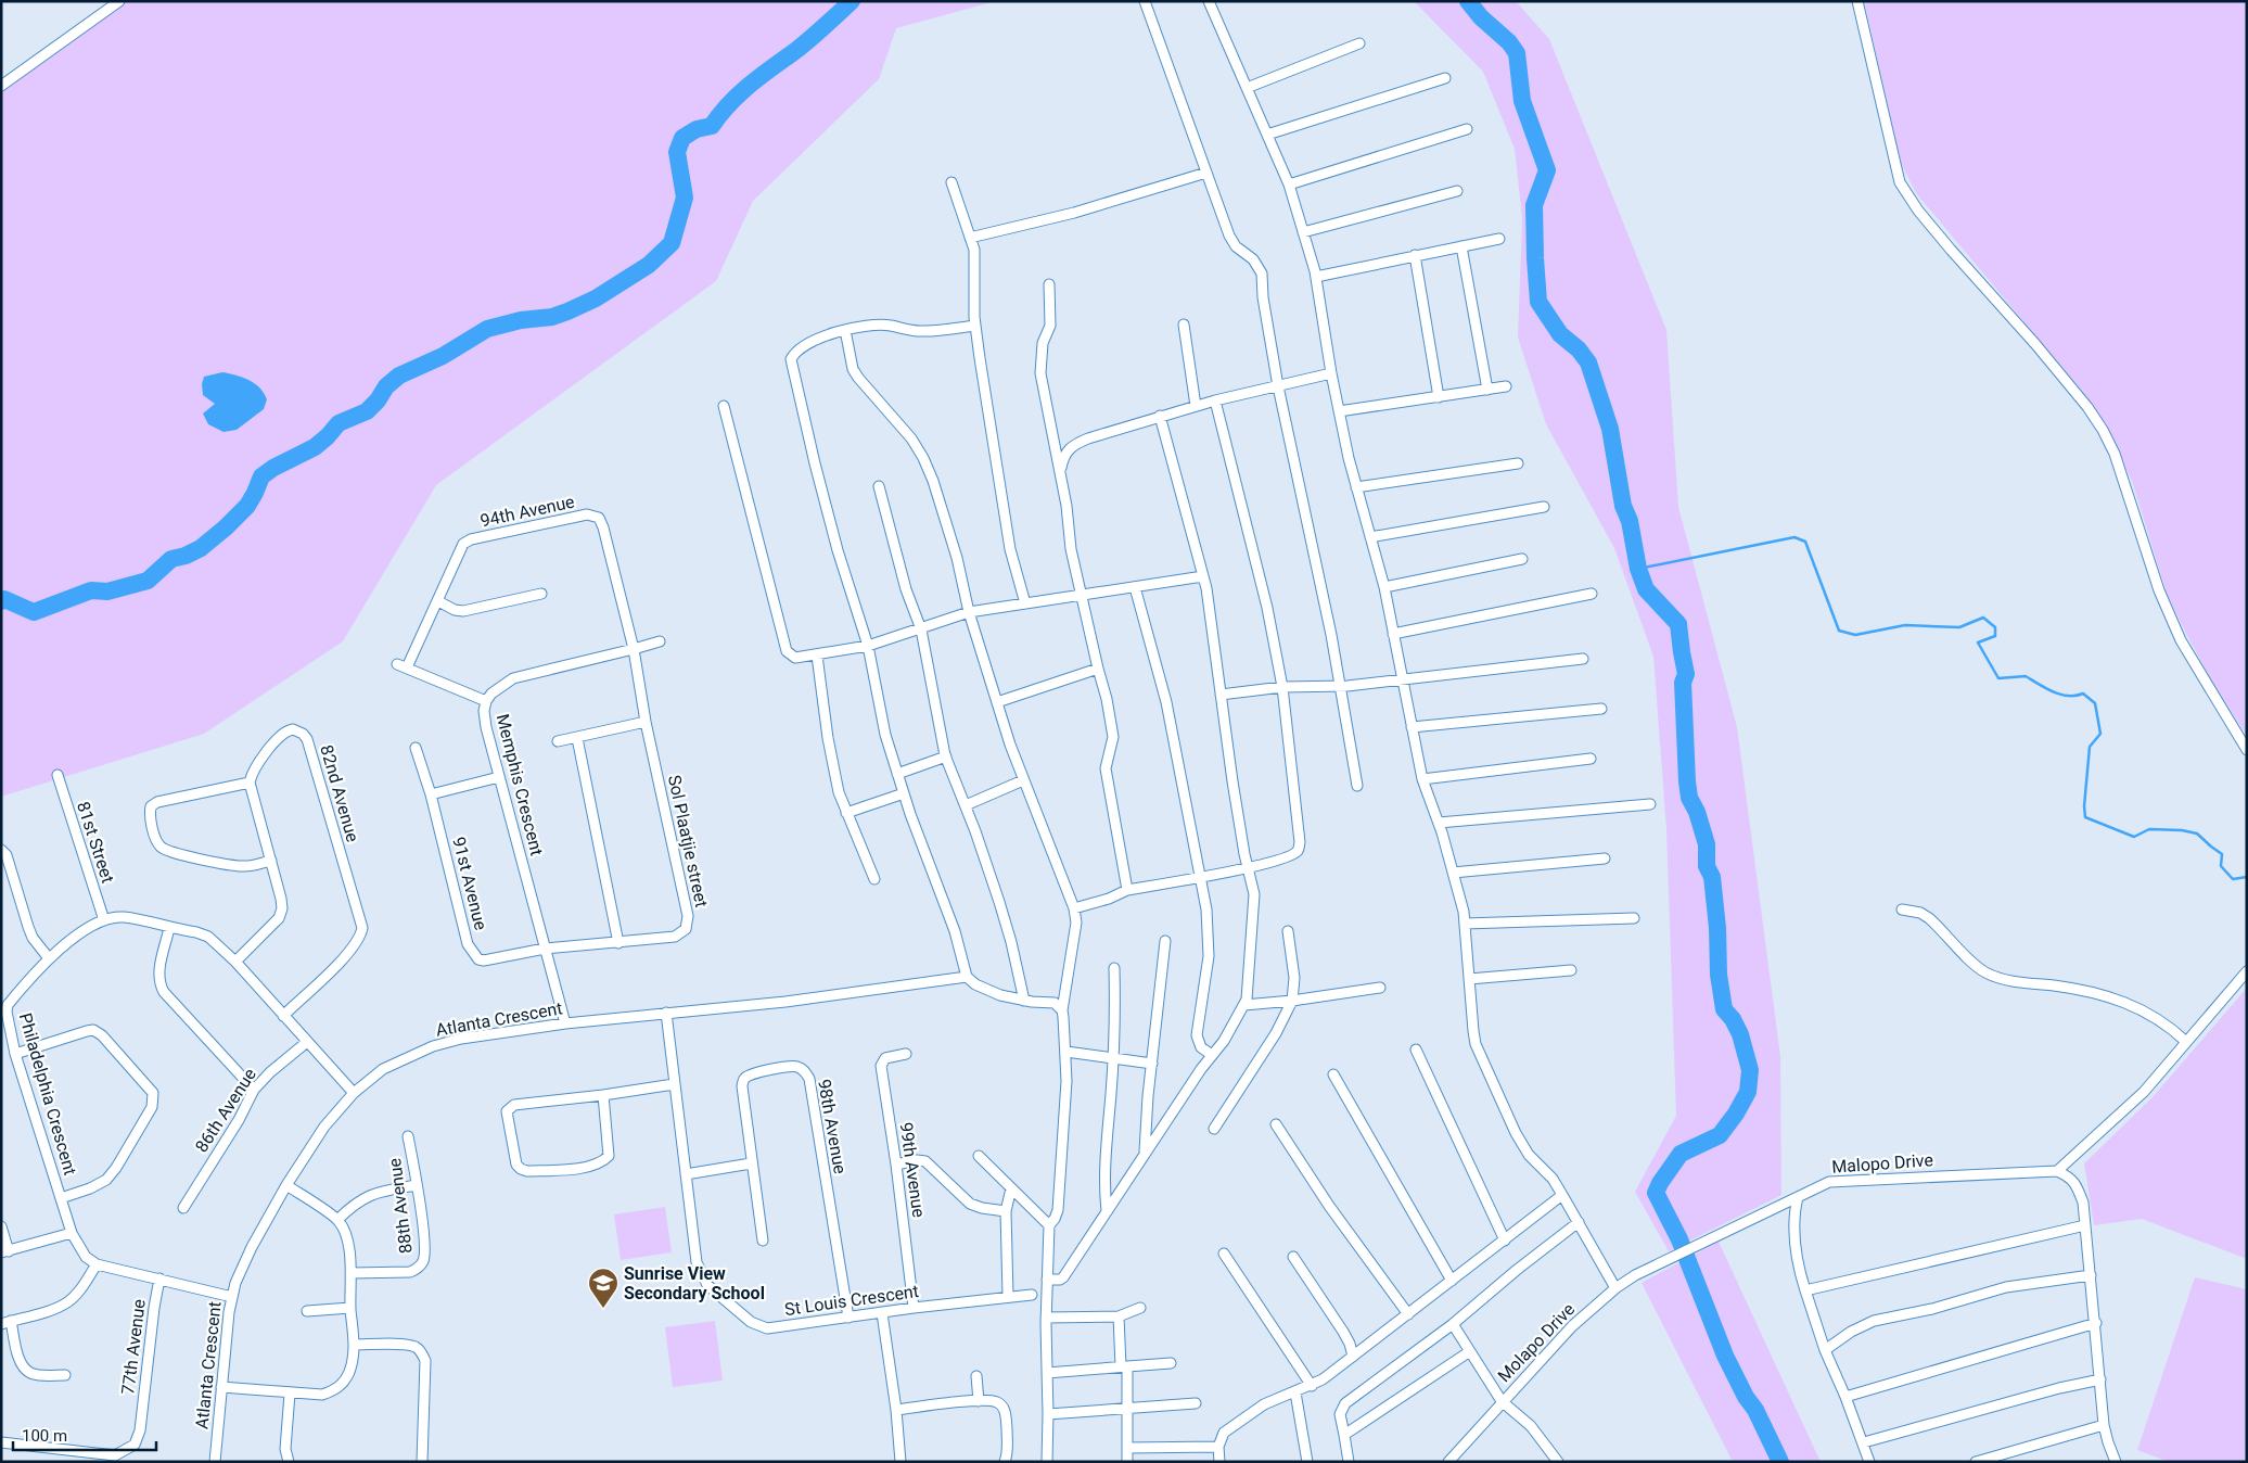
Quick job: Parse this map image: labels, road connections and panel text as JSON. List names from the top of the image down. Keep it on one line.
{"streets":{"street":["94th Avenue","Memphis Crescent","82nd Avenue","Sol Plaatjie street","81st Street","91st Avenue","Atlanta Crescent","Philadelphia Crescent","86th Avenue","98th Avenue","Malopo Drive","99th Avenue","88th Avenue","St Louis Crescent","Molapo Drive","77th Avenue"]},"crossings":[["94th Avenue","Memphis Crescent"],["94th Avenue","Sol Plaatjie street"],["Memphis Crescent","Sol Plaatjie street"],["Memphis Crescent","91st Avenue"],["Memphis Crescent","Atlanta Crescent"],["82nd Avenue","Philadelphia Crescent"],["Sol Plaatjie street","91st Avenue"],["81st Street","Philadelphia Crescent"],["Atlanta Crescent","Philadelphia Crescent"],["Atlanta Crescent","St Louis Crescent"],["Philadelphia Crescent","86th Avenue"],["98th Avenue","St Louis Crescent"],["Malopo Drive","Molapo Drive"],["99th Avenue","St Louis Crescent"]],"places":{"school or university":["Sunrise View Secondary School"]},"scale_bar":"100 m"}
